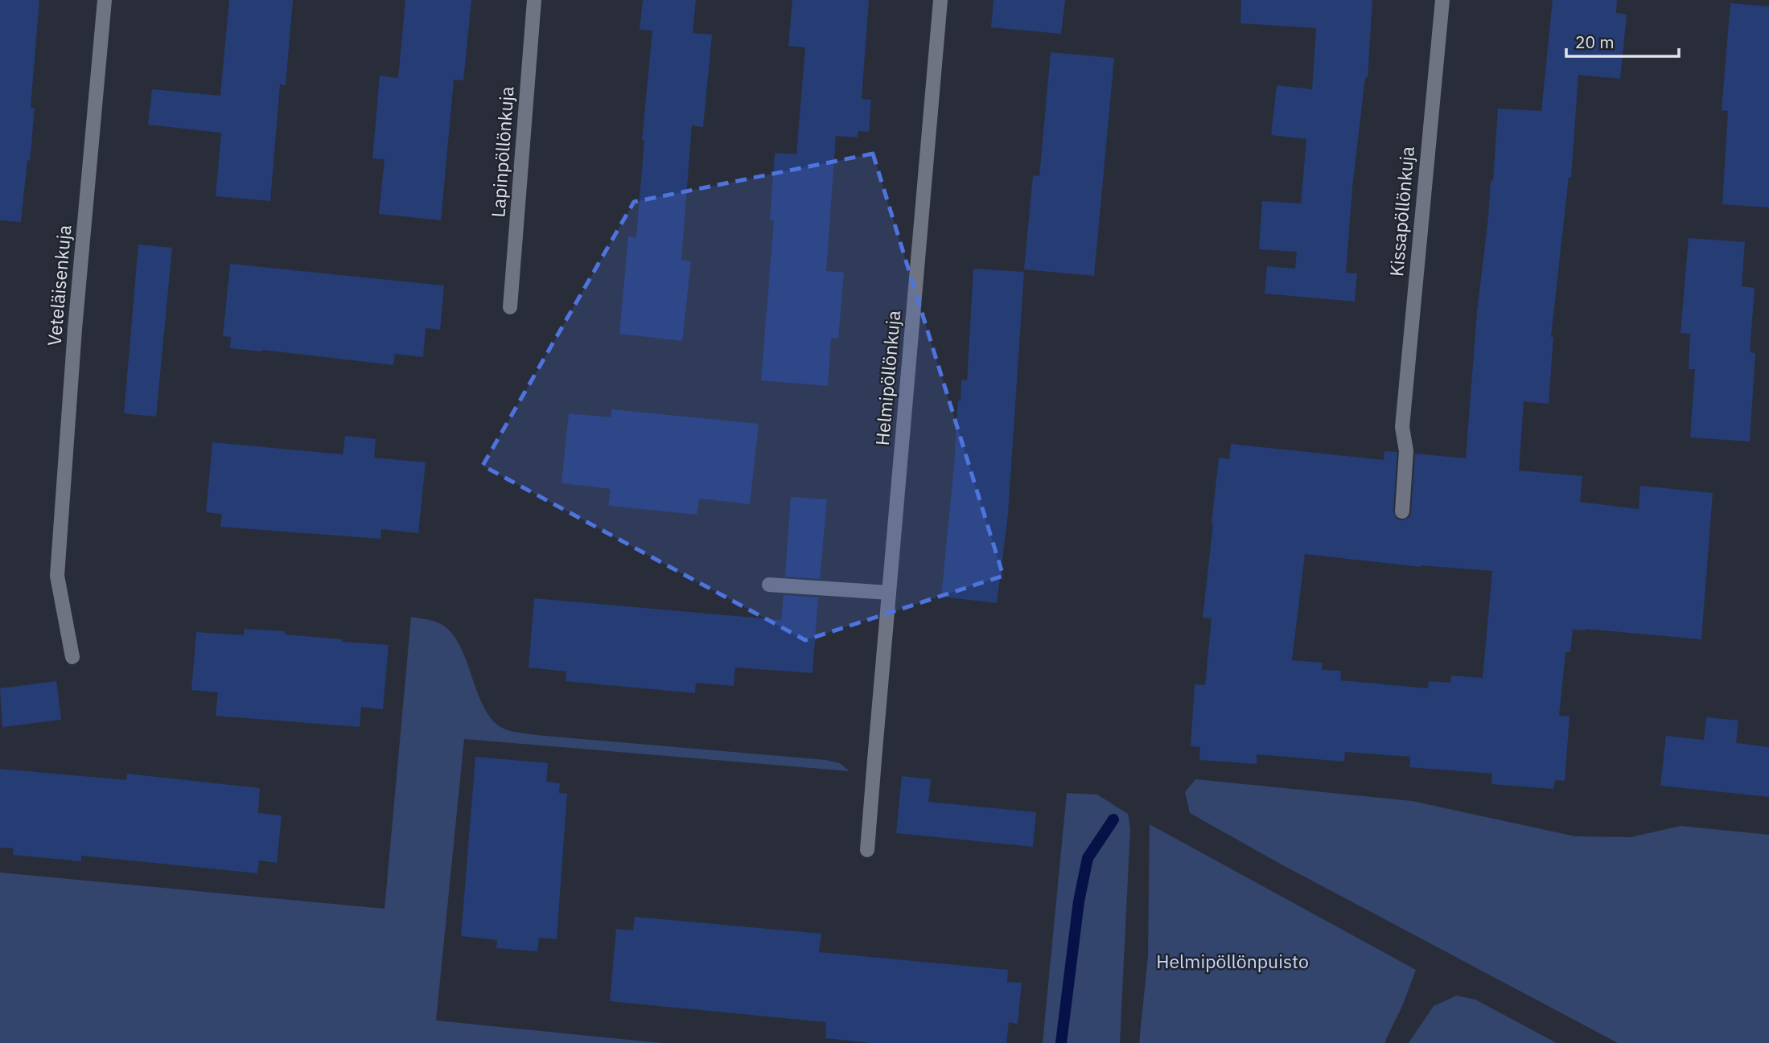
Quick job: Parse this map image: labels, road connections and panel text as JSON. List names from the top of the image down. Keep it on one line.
{"streets":{"street":["Lapinpöllönkuja","Kissapöllönkuja","Veteläisenkuja","Helmipöllönkuja"]},"parks":["Helmipöllönpuisto"],"scale_bar":"20 m"}
